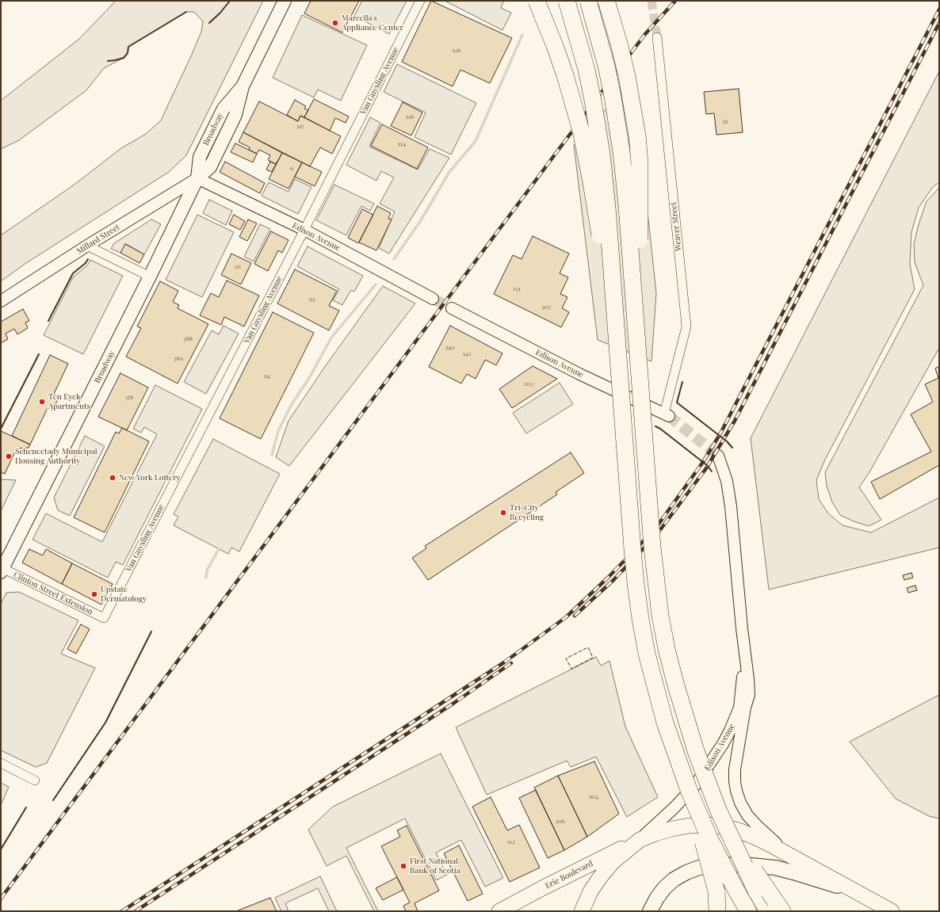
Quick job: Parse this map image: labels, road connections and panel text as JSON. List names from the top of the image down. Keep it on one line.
{"streets":{"highway":["Erie Boulevard"],"main road":["Broadway"],"street":["Van Guysling Avenue","Weaver Street","Edison Avenue","Millard Street","Clinton Street Extension"]},"crossings":[["Van Guysling Avenue","Edison Avenue"],["Van Guysling Avenue","Clinton Street Extension"],["Broadway","Edison Avenue"],["Broadway","Millard Street"],["Broadway","Clinton Street Extension"],["Weaver Street","Edison Avenue"],["Edison Avenue","Millard Street"],["Edison Avenue","Erie Boulevard"]],"places":["Marcella's Appliance Center","Ten Eyck Apartments","Schenectady Municipal Housing Authority","New York Lottery","Tri-City Recycling","Upstate Dermatology","First National Bank of Scotia"],"house_numbers":["126","116","56","115","114","9","95","131","92","205","388","140","142","380","94","203","376","104","106","112"]}
